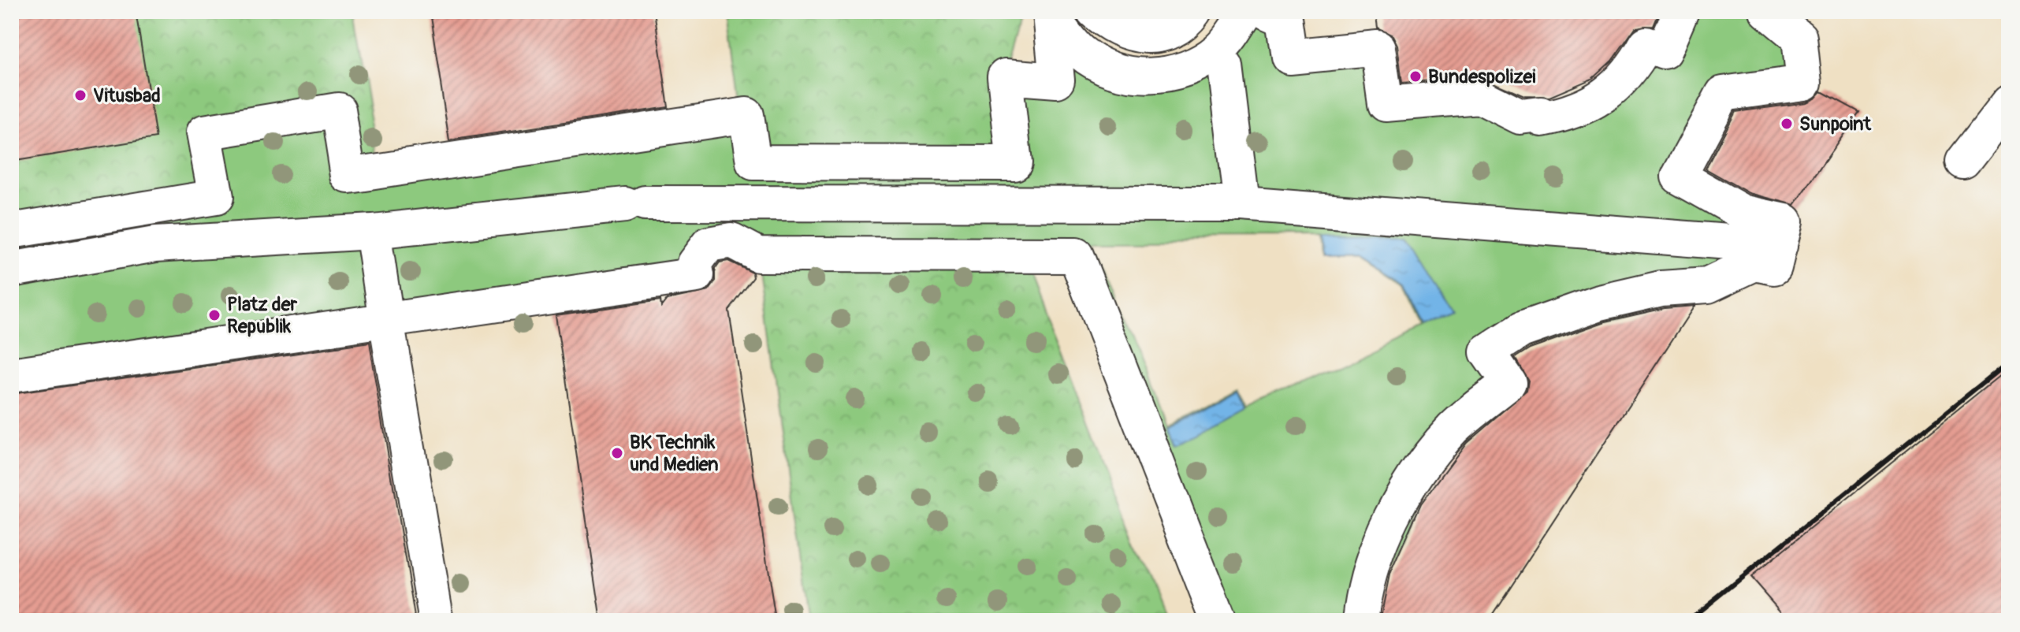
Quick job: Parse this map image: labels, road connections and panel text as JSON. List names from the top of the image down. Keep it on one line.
{"places":["Bundespolizei","Vitusbad","Sunpoint","Platz der Republik","BK Technik und Medien"]}
